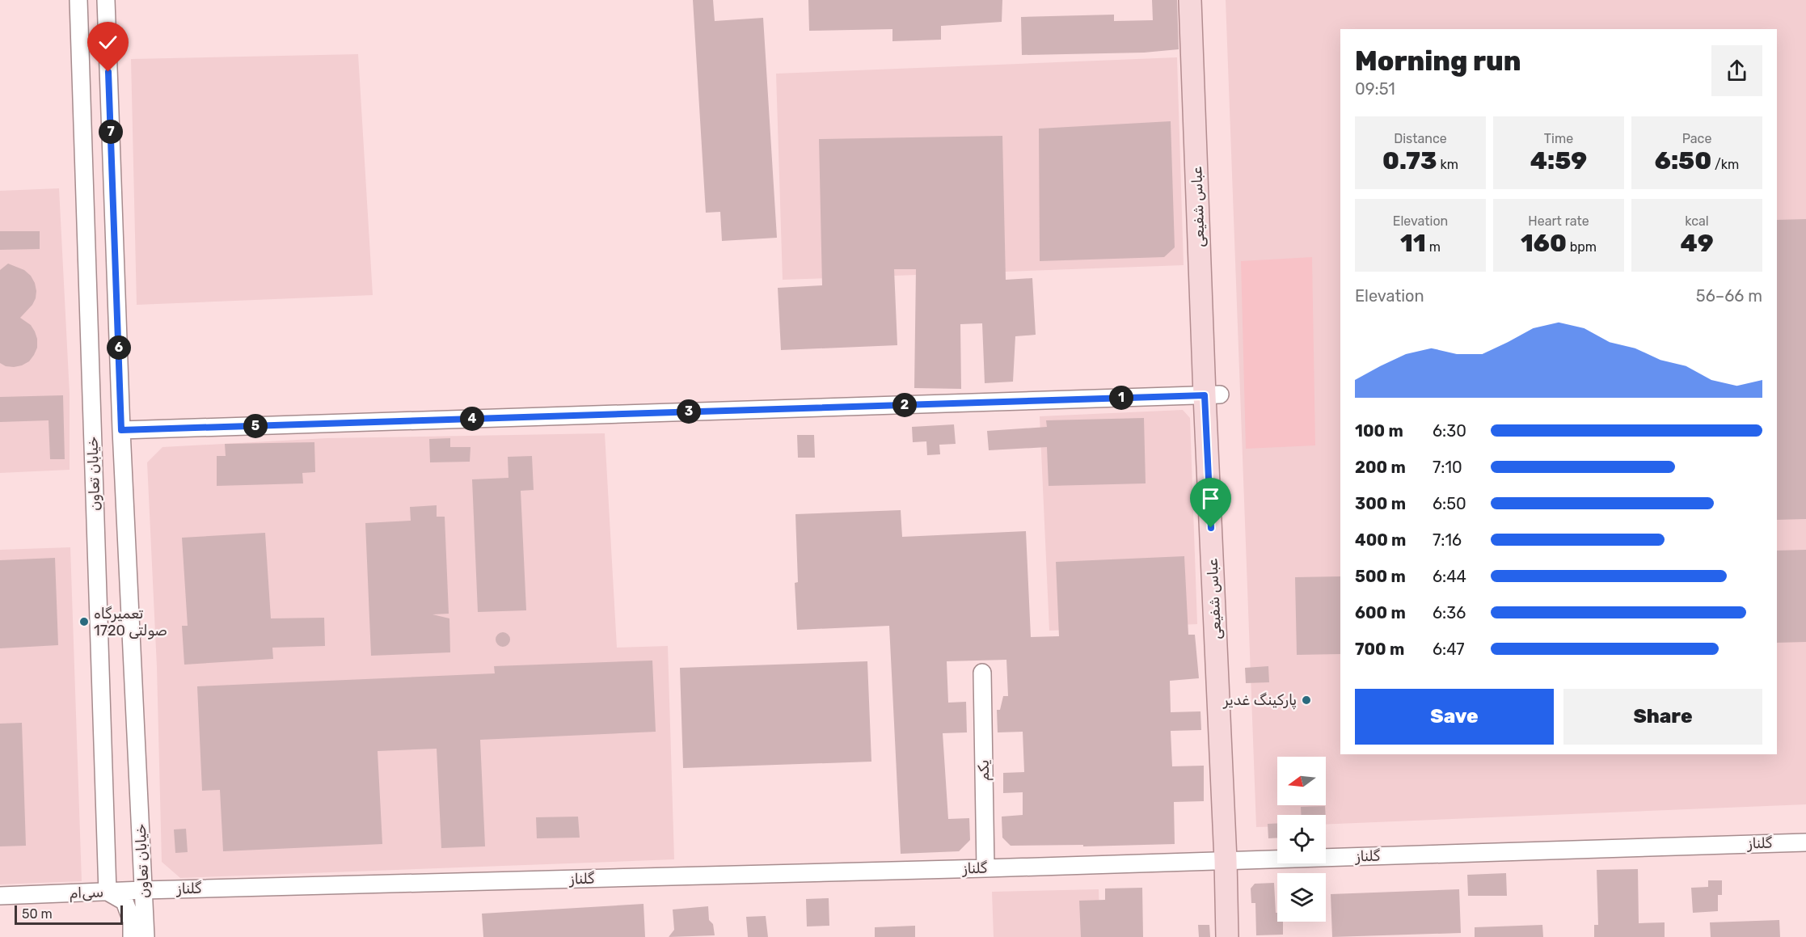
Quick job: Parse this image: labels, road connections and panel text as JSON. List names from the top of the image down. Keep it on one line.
{"streets":{"main road":["عباس شفیعی"],"street":["خیابان تعاون","یکم","گلناز","سی‌ام"]},"crossings":[["عباس شفیعی","گلناز"],["خیابان تعاون","گلناز"],["خیابان تعاون","سی‌ام"],["یکم","گلناز"],["گلناز","سی‌ام"]],"places":["تعمیرگاه 1720 صولتی","پارکینگ غدیر"],"scale_bar":"50 m","north":"left","page":{"heading":["Morning run","09:51"],"stats":[["Distance","0.73 km"],["Time","4:59"],["Pace","6:50 /km"],["Elevation","11 m"],["Heart rate","160 bpm"],["kcal","49"]],"pins":["7","6","1","2","3","4","5"],"chart":["Elevation","56–66 m"],"list":[{"name":"100 m","note":"6:30"},{"name":"200 m","note":"7:10"},{"name":"300 m","note":"6:50"},{"name":"400 m","note":"7:16"},{"name":"500 m","note":"6:44"},{"name":"600 m","note":"6:36"},{"name":"700 m","note":"6:47"}],"buttons":["Save","Share"],"scale":"50 m"}}
